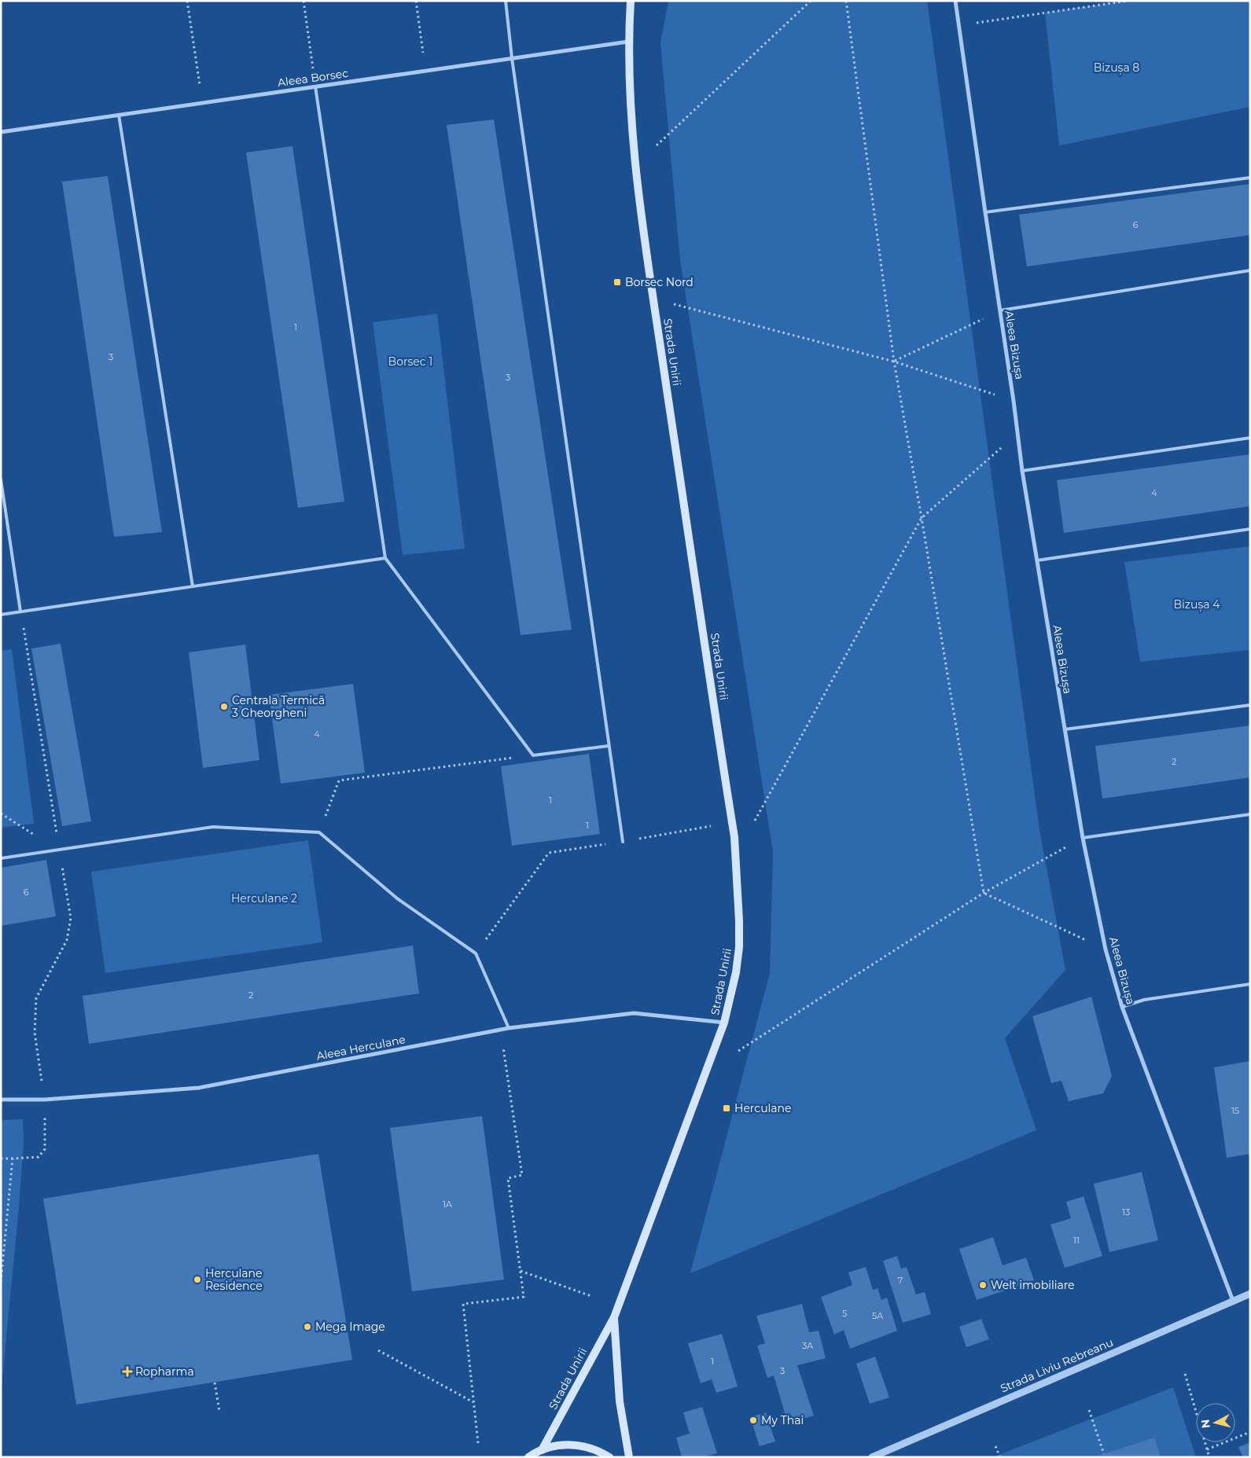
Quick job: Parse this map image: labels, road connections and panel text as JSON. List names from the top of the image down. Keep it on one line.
{"streets":{"main road":["Strada Unirii"],"street":["Aleea Borsec","Aleea Bizușa","Aleea Herculane","Strada Liviu Rebreanu"]},"crossings":[["Aleea Borsec","Strada Unirii"],["Aleea Bizușa","Strada Liviu Rebreanu"],["Strada Unirii","Aleea Herculane"]],"parks":["Bizușa 8","Borsec 1","Bizușa 4","Herculane 2"],"places":{"transit":["Borsec Nord","Herculane"],"other":["Centrala Termică 3 Gheorgheni","Herculane Residence","Welt imobiliare","Mega Image","My Thai"],"health":["Ropharma"]},"house_numbers":["6","1","3","3","4","4","2","1","1","6","2","15","1A","13","11","7","5","5A","3A","1","3"],"north":"left"}
